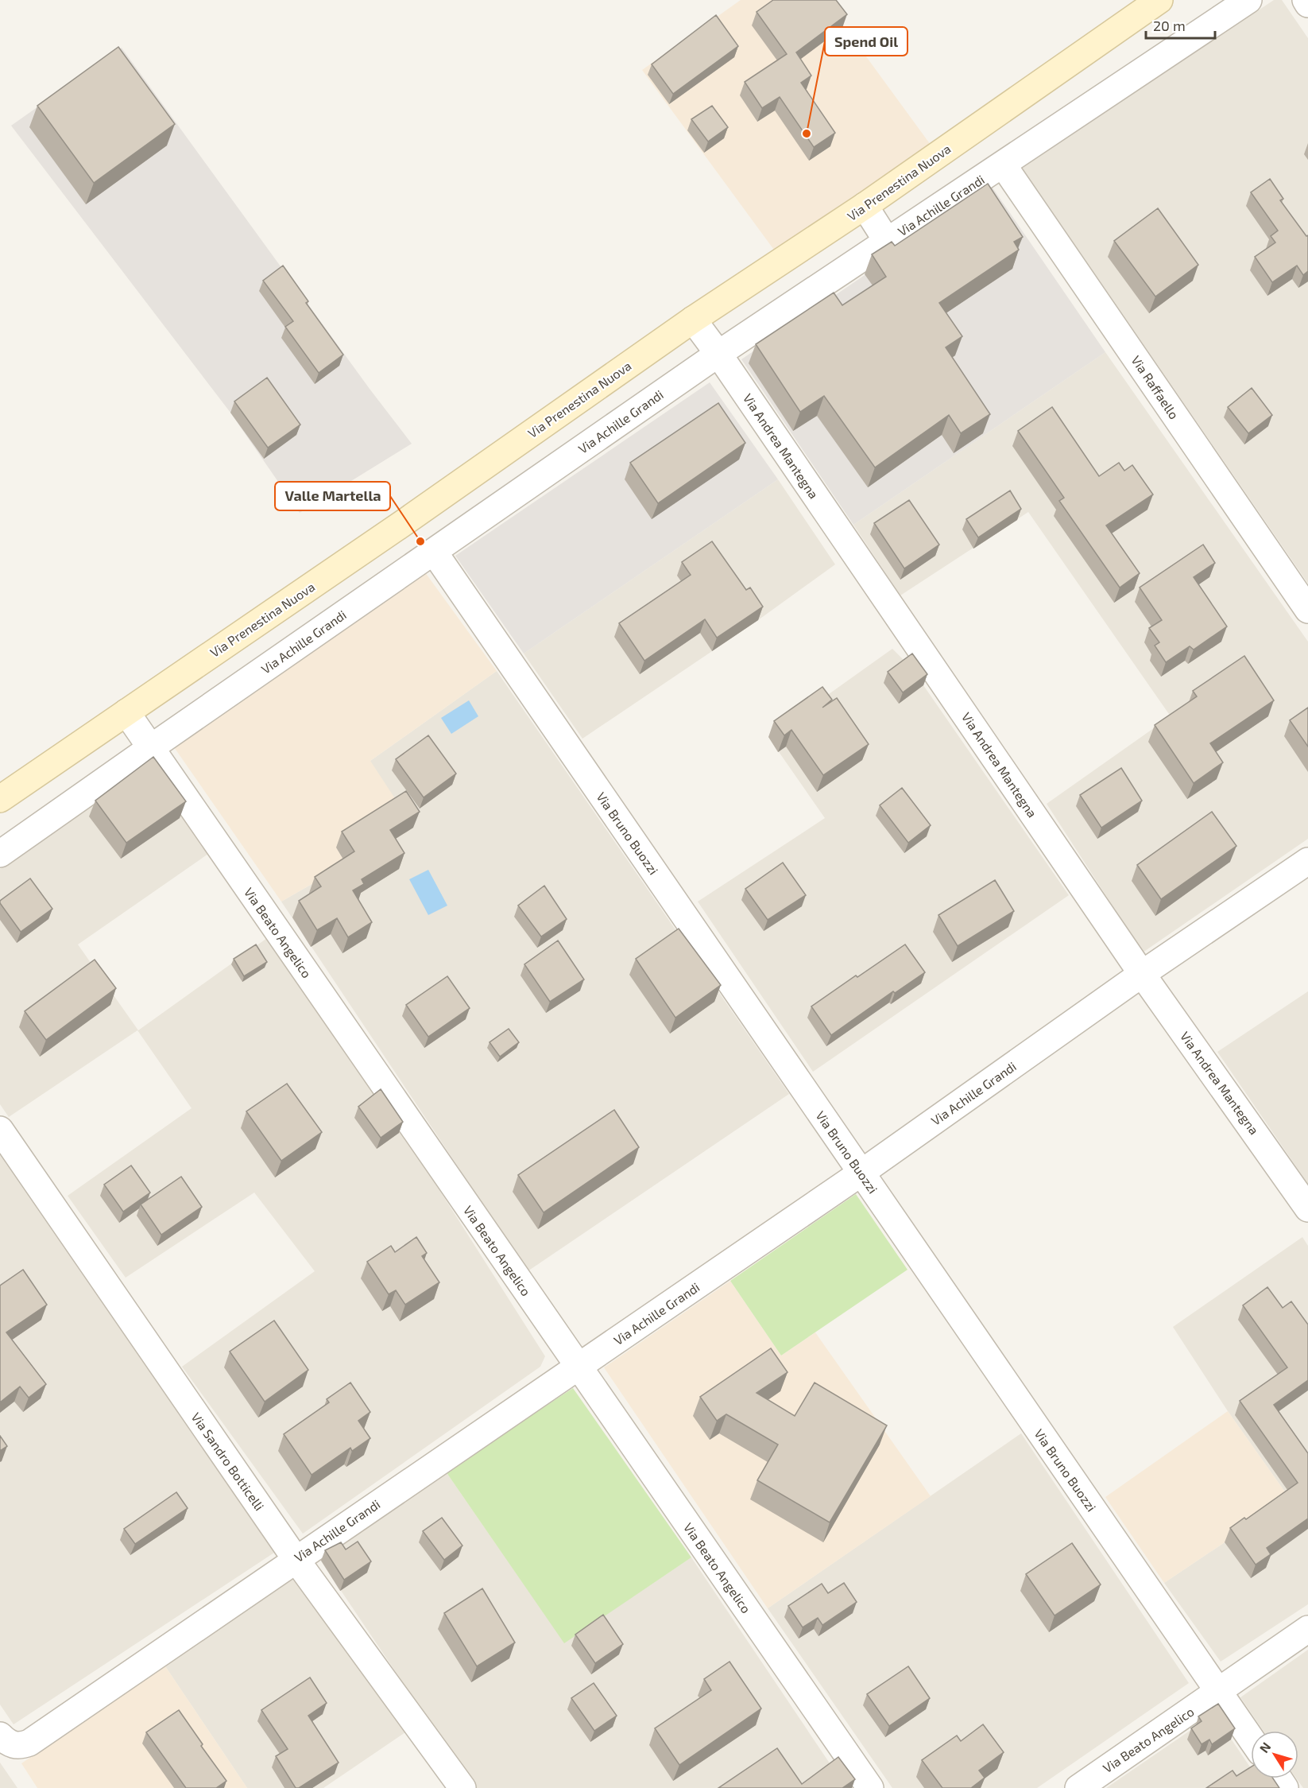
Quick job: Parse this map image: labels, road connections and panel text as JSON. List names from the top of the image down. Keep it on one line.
{"streets":{"main road":["Via Prenestina Nuova"],"street":["Via Achille Grandi","Via Raffaello","Via Andrea Mantegna","Via Bruno Buozzi","Via Beato Angelico","Via Sandro Botticelli"]},"crossings":[["Via Prenestina Nuova","Via Andrea Mantegna"],["Via Prenestina Nuova","Via Beato Angelico"],["Via Achille Grandi","Via Raffaello"],["Via Achille Grandi","Via Andrea Mantegna"],["Via Achille Grandi","Via Bruno Buozzi"],["Via Achille Grandi","Via Beato Angelico"],["Via Achille Grandi","Via Sandro Botticelli"],["Via Bruno Buozzi","Via Beato Angelico"]],"places":["Spend Oil","Valle Martella"],"scale_bar":"20 m","north":"top left"}
